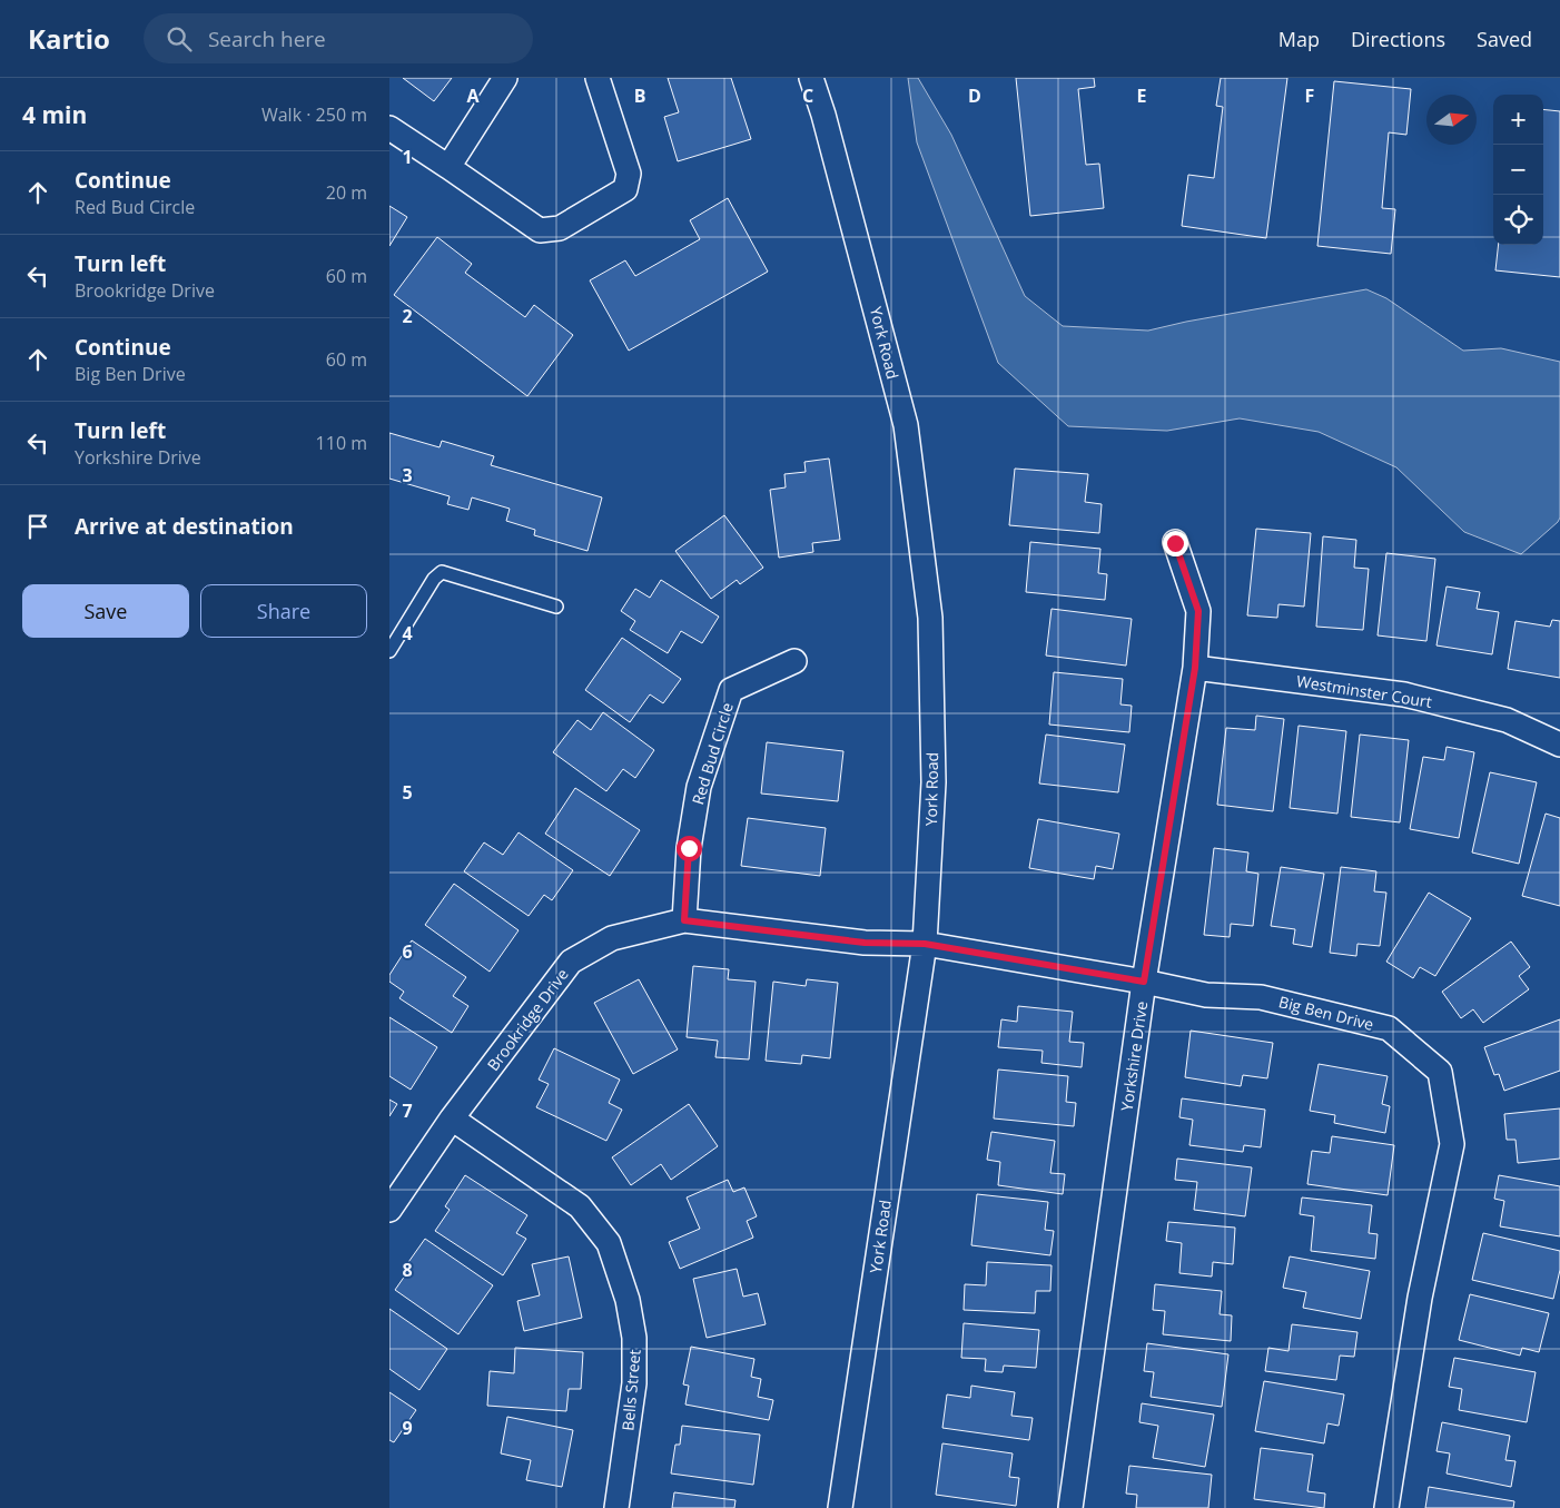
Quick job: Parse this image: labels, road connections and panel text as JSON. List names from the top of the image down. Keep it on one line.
{"streets":{"street":["York Road","Westminster Court","Red Bud Circle","Big Ben Drive","Brookridge Drive","Yorkshire Drive","Bells Street"]},"crossings":[["York Road","Big Ben Drive"],["York Road","Brookridge Drive"],["Westminster Court","Yorkshire Drive"],["Red Bud Circle","Brookridge Drive"],["Big Ben Drive","Brookridge Drive"],["Big Ben Drive","Yorkshire Drive"],["Brookridge Drive","Bells Street"]],"north":"right","page":{"header":"Kartio","search":"Search here","nav":["Map","Directions","Saved"],"heading":["4 min","Walk · 250 m"],"map_buttons":["+","−"],"list":[["Continue","Red Bud Circle","20 m"],["Turn left","Brookridge Drive","60 m"],["Continue","Big Ben Drive","60 m"],["Turn left","Yorkshire Drive","110 m"],"Arrive at destination"],"buttons":["Save","Share"]},"grid":{"columns":["A","B","C","D","E","F"],"rows":["1","2","3","4","5","6","7","8","9"]}}
